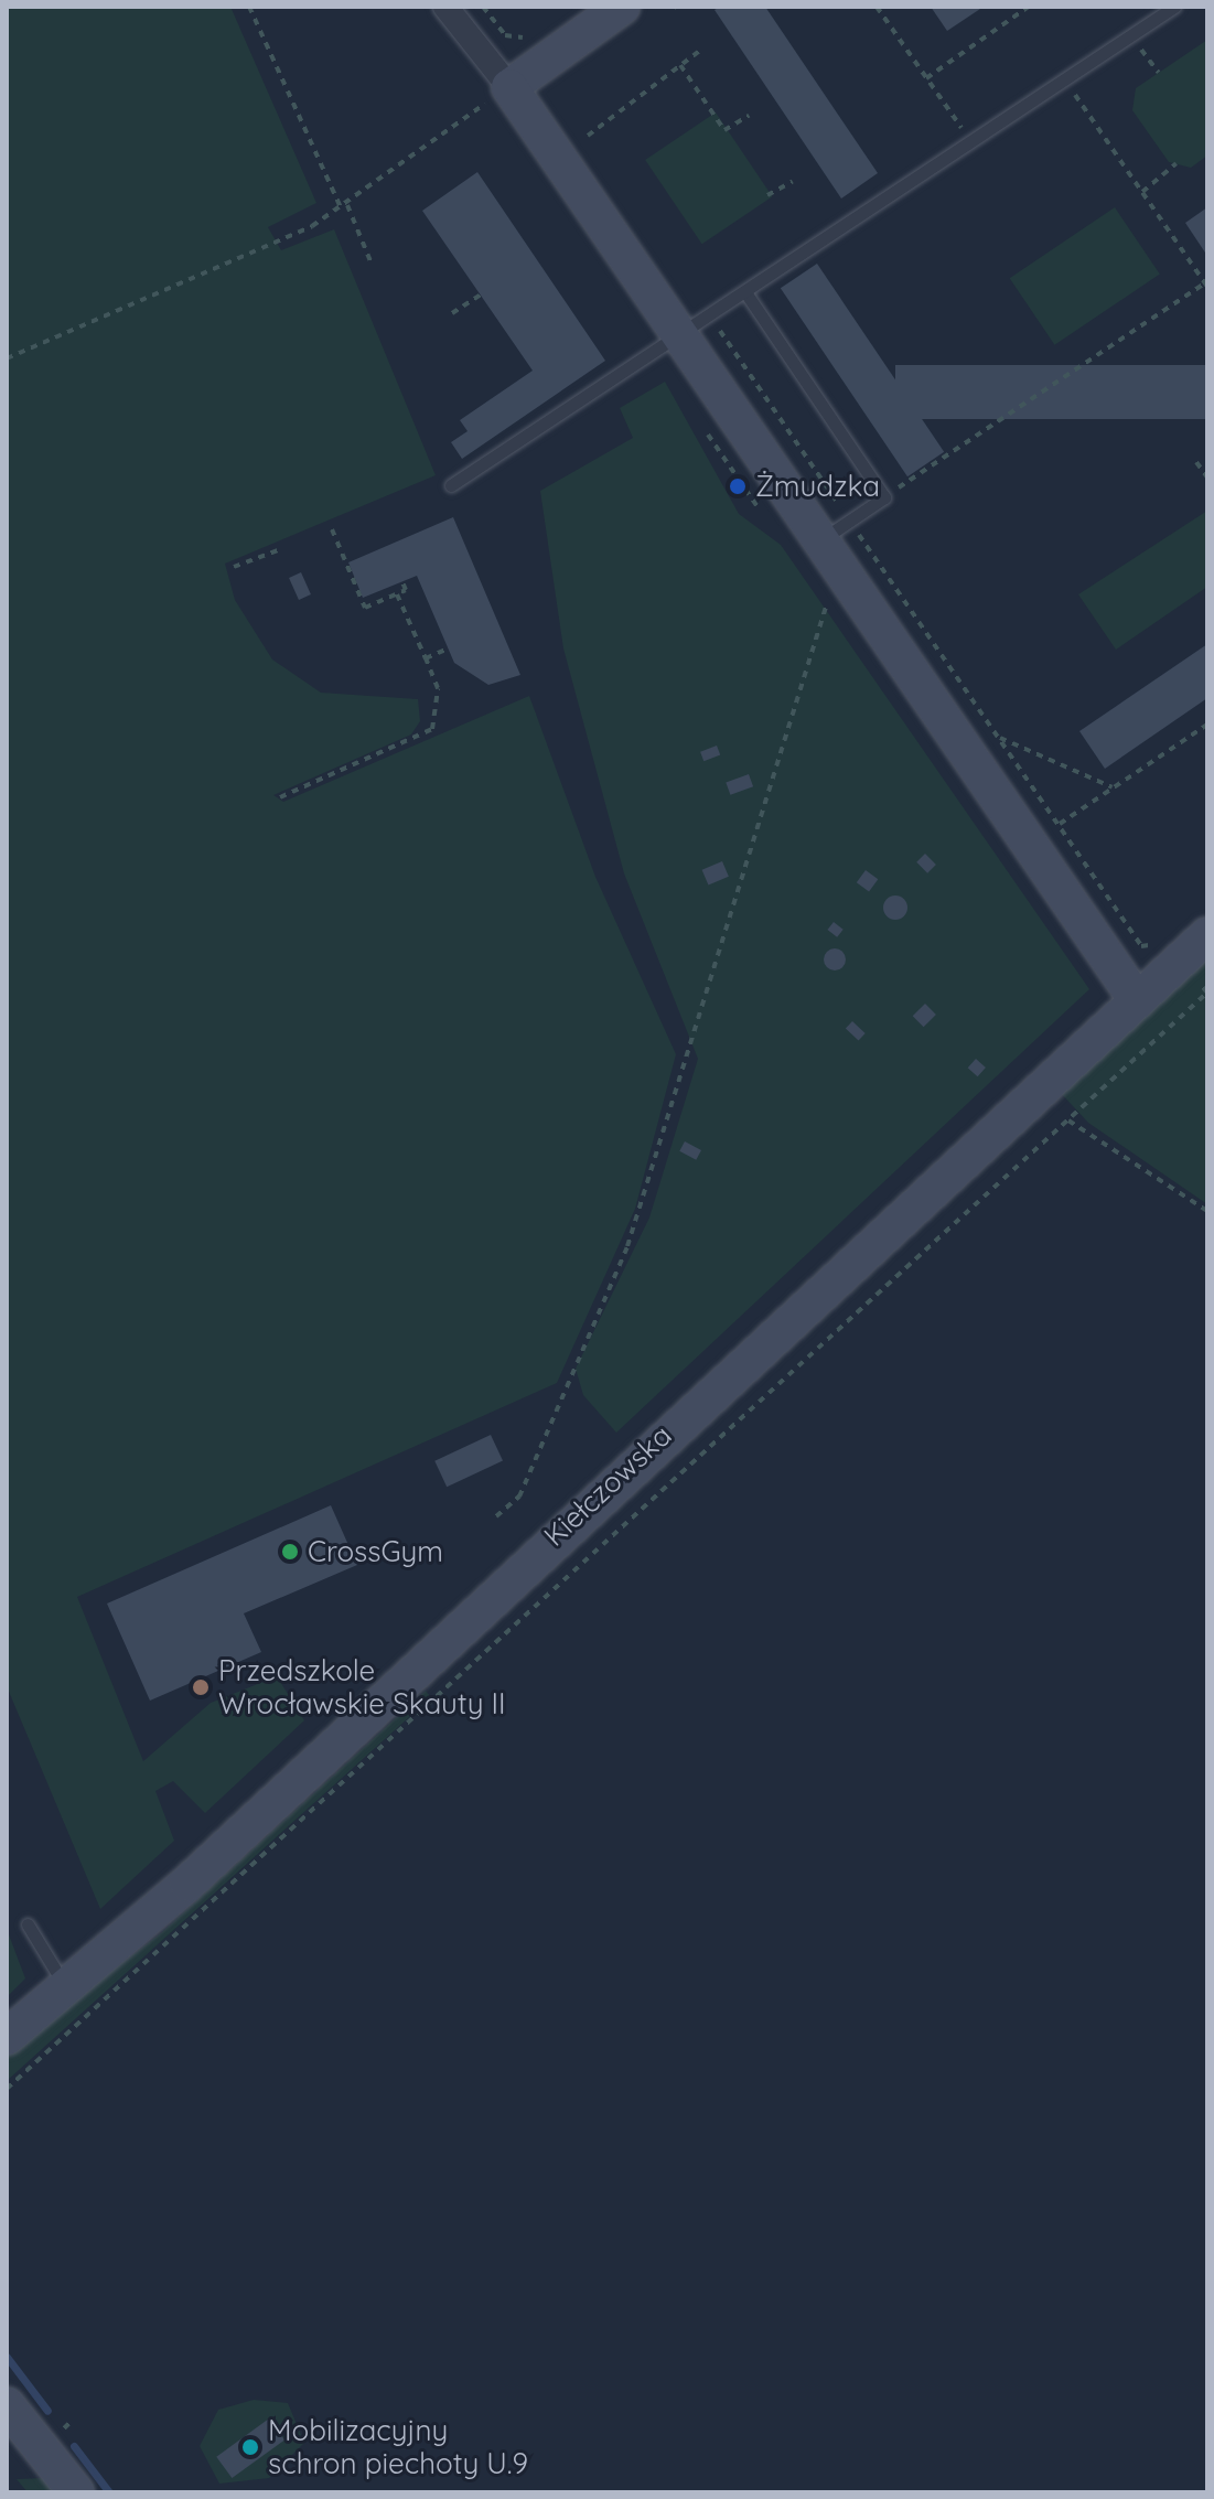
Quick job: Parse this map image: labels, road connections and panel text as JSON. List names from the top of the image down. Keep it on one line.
{"streets":{"street":["Kiełczowska"]},"places":["Żmudzka","CrossGym","Przedszkole Wrocławskie Skauty II","Mobilizacyjny schron piechoty U.9"]}
